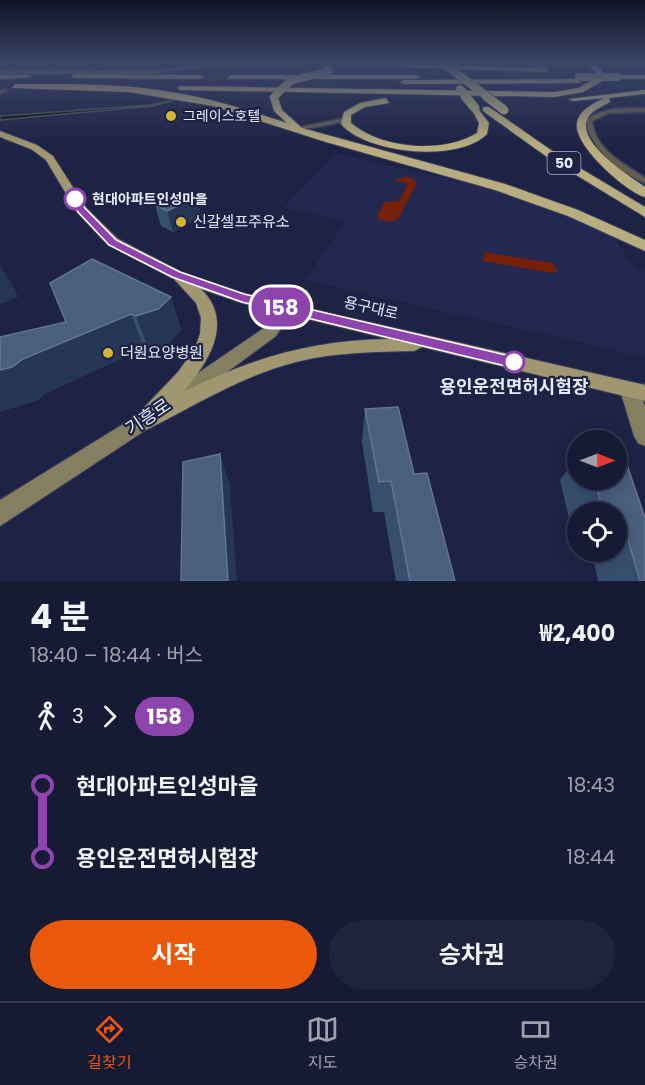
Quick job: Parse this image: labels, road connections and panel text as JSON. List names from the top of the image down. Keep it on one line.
{"streets":{"highway":["50"],"main road":["용구대로"],"street":["기흥로"]},"crossings":[["용구대로","기흥로"]],"places":["그레이스호텔","현대아파트인성마을","신갈셀프주유소","더원요양병원","용인운전면허시험장"],"lines":["bus line 158"],"north":"right","page":{"on_map":"158","heading":["4 분","18:40 – 18:44 · 버스","₩2,400"],"legs":["3","158"],"list":[{"name":"현대아파트인성마을","value":"18:43"},{"name":"용인운전면허시험장","value":"18:44"}],"buttons":["시작","승차권"],"tabs":["길찾기","지도","승차권"]}}
